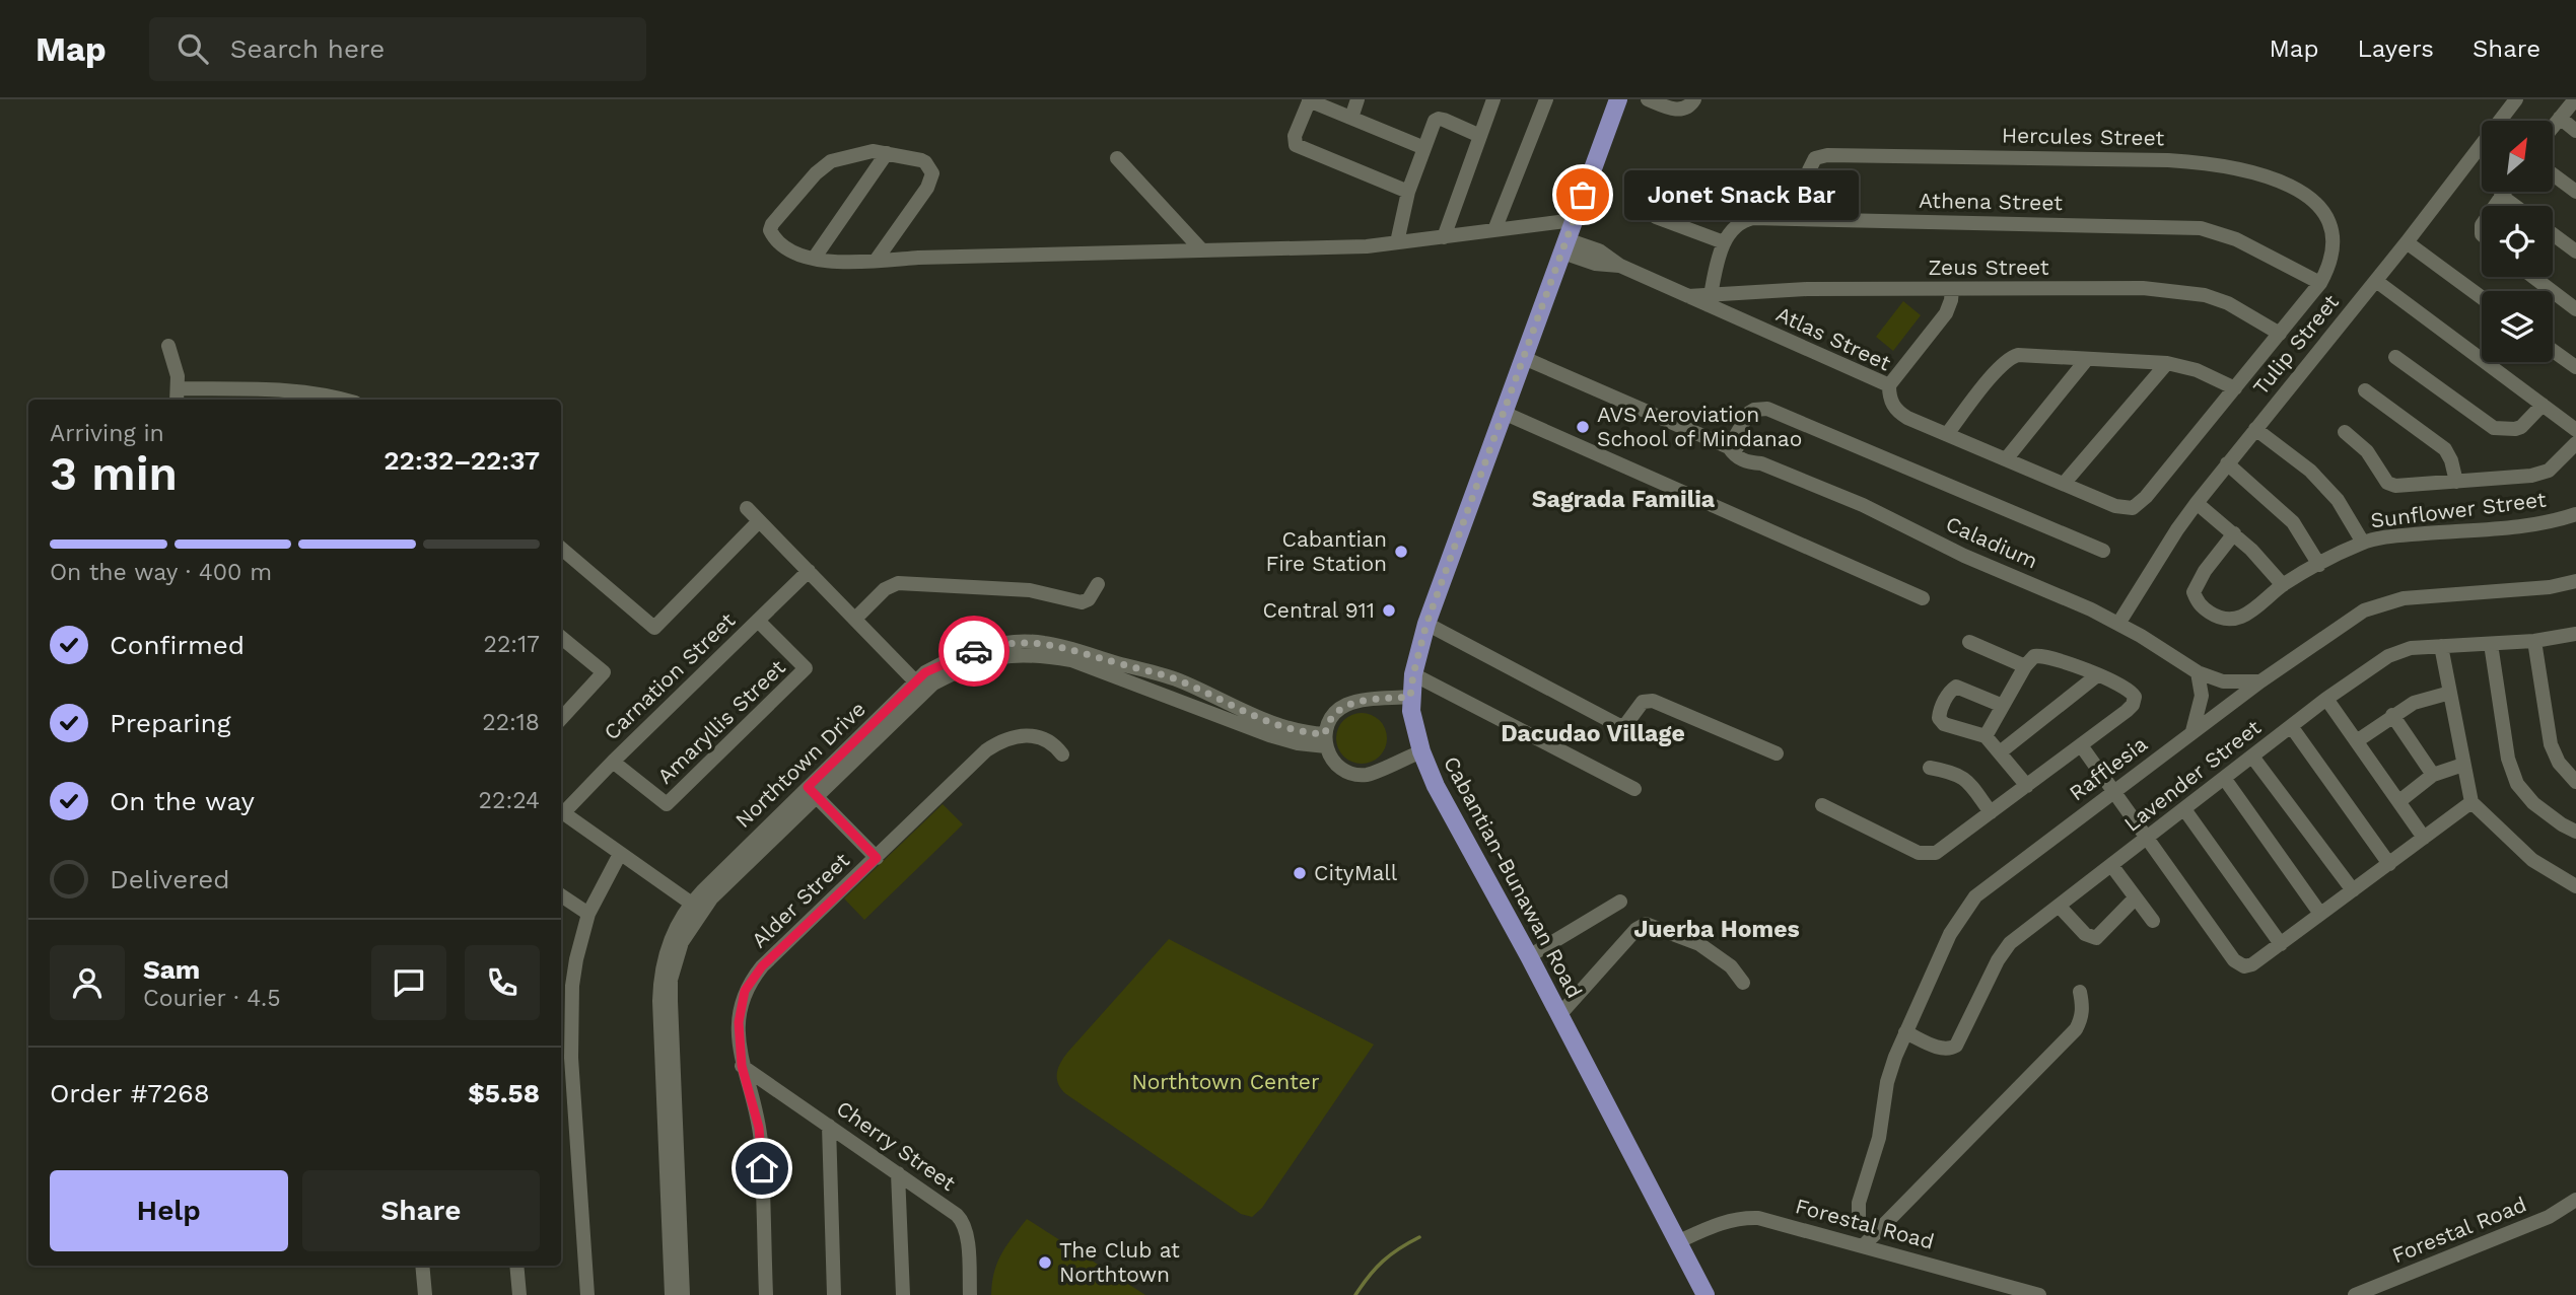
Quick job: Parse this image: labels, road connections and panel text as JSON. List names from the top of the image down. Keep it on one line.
{"streets":{"main road":["Cabantian-Bunawan Road"],"street":["Hercules Street","Athena Street","Zeus Street","Atlas Street","Tulip Street","Sunflower Street","Caladium","Carnation Street","Amaryllis Street","Northtown Drive","Rafflesia","Lavender Street","Alder Street","Cherry Street","Forestal Road"]},"crossings":[["Hercules Street","Athena Street"],["Zeus Street","Atlas Street"],["Zeus Street","Cabantian-Bunawan Road"],["Tulip Street","Caladium"],["Caladium","Rafflesia"],["Caladium","Cabantian-Bunawan Road"],["Carnation Street","Amaryllis Street"],["Northtown Drive","Cabantian-Bunawan Road"],["Rafflesia","Lavender Street"],["Rafflesia","Forestal Road"],["Cabantian-Bunawan Road","Forestal Road"],["Alder Street","Cherry Street"]],"districts":["Sagrada Familia","Dacudao Village","Juerba Homes"],"parks":["Northtown Center"],"places":["Jonet Snack Bar","AVS Aeroviation School of Mindanao","Cabantian Fire Station","Central 911","CityMall","The Club at Northtown"],"north":"top right","page":{"header":"Map","search":"Search here","nav":["Map","Layers","Share"],"bubble":"Jonet Snack Bar","heading":["3 min","Arriving in","22:32–22:37"],"panel":["Sam","Courier · 4.5","Order #7268","$5.58"],"bar":"On the way · 400 m","list":[["Confirmed","22:17"],["Preparing","22:18"],["On the way","22:24"],"Delivered"],"buttons":["Help","Share"]}}
